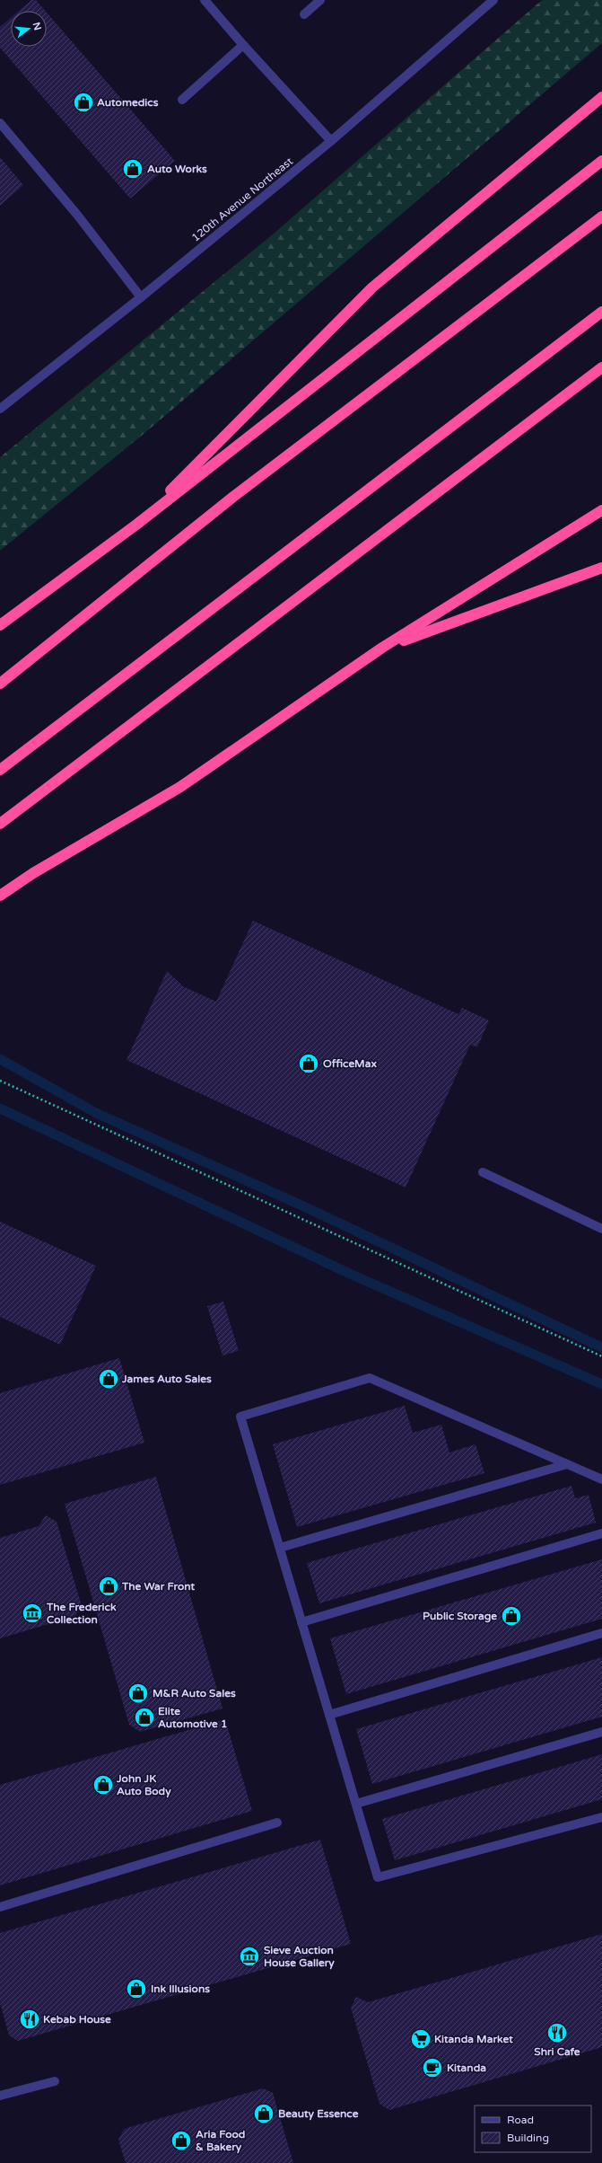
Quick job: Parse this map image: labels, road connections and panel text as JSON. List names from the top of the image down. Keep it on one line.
{"streets":{"street":["120th Avenue Northeast"]},"places":{"shop":["Automedics","Auto Works","OfficeMax","James Auto Sales","The War Front","Public Storage","M&R Auto Sales","Elite Automotive 1","John JK Auto Body","Ink Illusions","Beauty Essence","Aria Food & Bakery"],"museum":["The Frederick Collection","Sieve Auction House Gallery"],"restaurant":["Kebab House","Shri Cafe"],"supermarket":["Kitanda Market"],"cafe":["Kitanda"]},"legend":["Road","Building"],"north":"right"}
